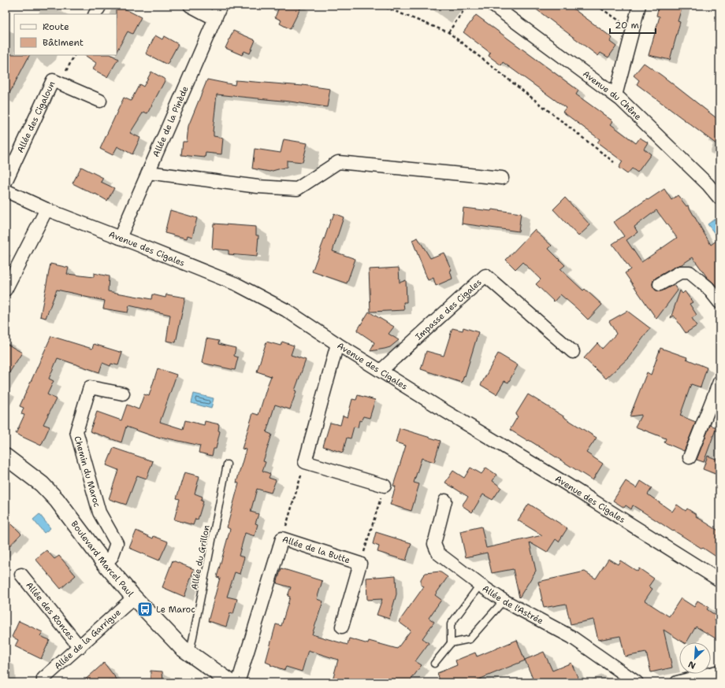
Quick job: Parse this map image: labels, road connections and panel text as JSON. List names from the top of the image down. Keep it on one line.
{"streets":{"street":["Avenue du Chêne","Allée des Cigaloun","Allée de la Pinède","Avenue des Cigales","Impasse des Cigales","Chemin du Maroc","Allée de la Butte","Boulevard Marcel Paul","Allée de l'Astrée","Allée des Ronces","Allée de la Garrigue"],"lane":["Allée du Grillon"]},"crossings":[["Allée de la Pinède","Avenue des Cigales"],["Avenue des Cigales","Impasse des Cigales"],["Chemin du Maroc","Boulevard Marcel Paul"],["Allée du Grillon","Boulevard Marcel Paul"],["Boulevard Marcel Paul","Allée de la Garrigue"],["Allée des Ronces","Allée de la Garrigue"]],"places":{"bus stop":["Le Maroc"]},"legend":["Route","Bâtiment"],"scale_bar":"20 m","north":"bottom left"}
